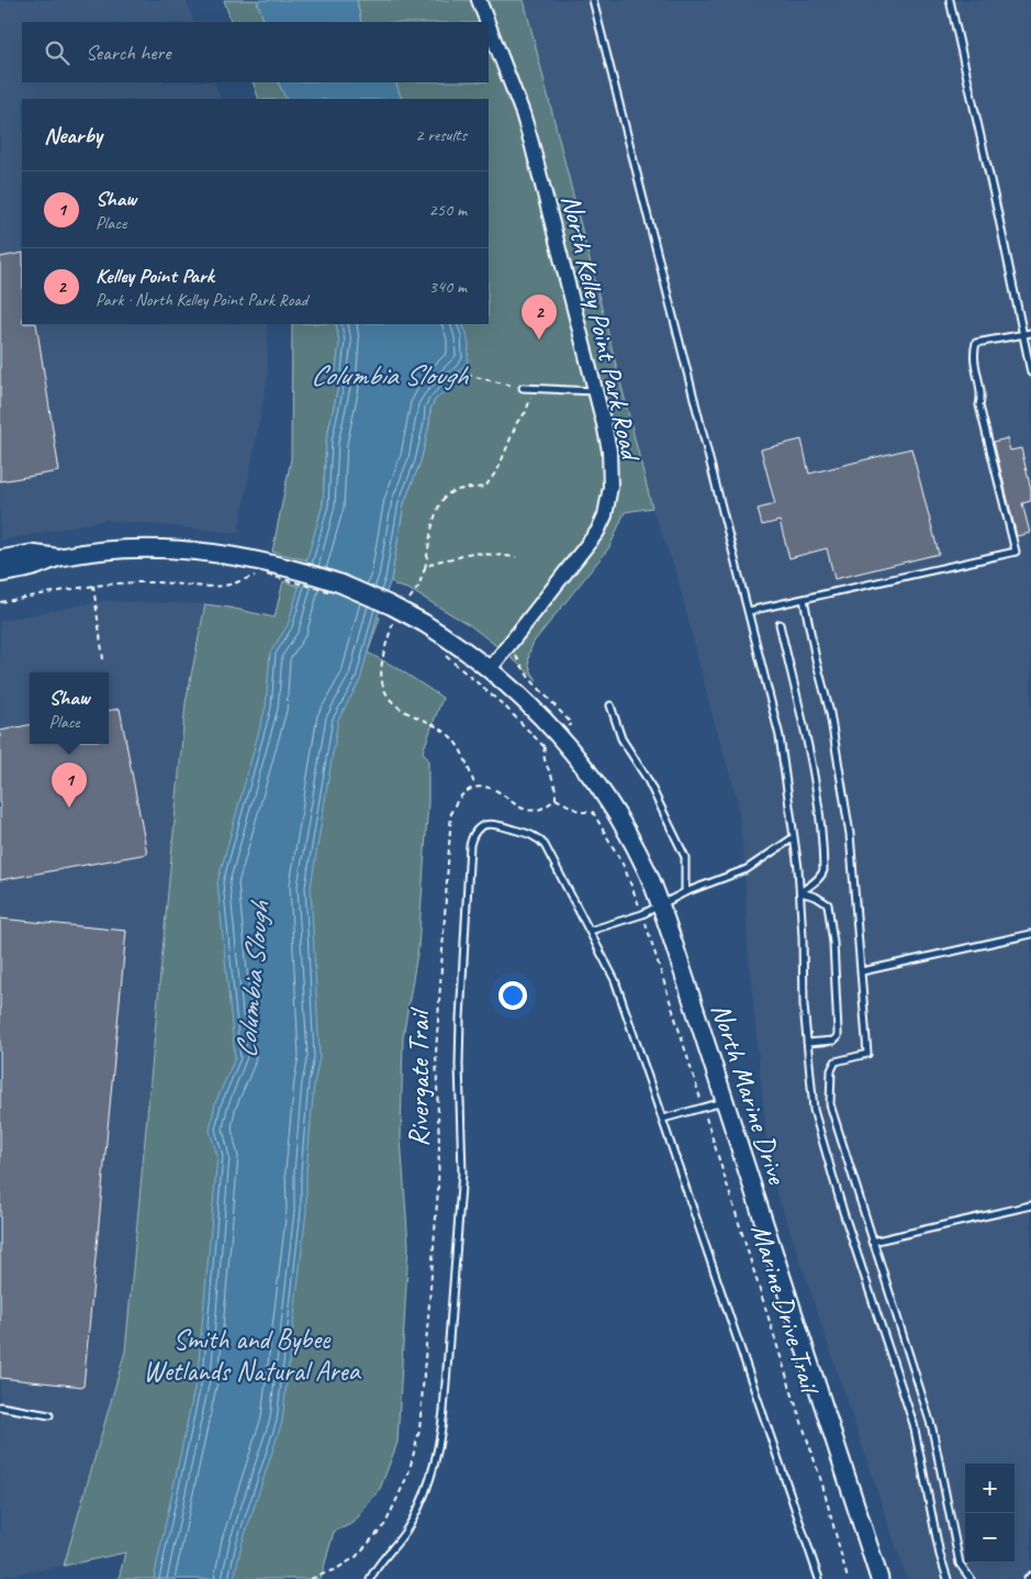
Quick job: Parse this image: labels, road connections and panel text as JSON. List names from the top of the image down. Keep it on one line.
{"streets":{"main road":["North Marine Drive"],"street":["North Kelley Point Park Road"],"path":["Rivergate Trail","Marine Drive Trail"]},"crossings":[["North Kelley Point Park Road","North Marine Drive"]],"water":["Columbia Slough"],"parks":["Smith and Bybee Wetlands Natural Area"],"page":{"search":"Search here","heading":["Nearby","2 results"],"list":[{"mark":"1","name":"Shaw","note":"Place","value":"250 m"},{"mark":"2","name":"Kelley Point Park","note":"Park · North Kelley Point Park Road","value":"340 m"}],"pins":["2","1"],"popup":["Shaw","Place"],"map_buttons":["+","−"]}}
